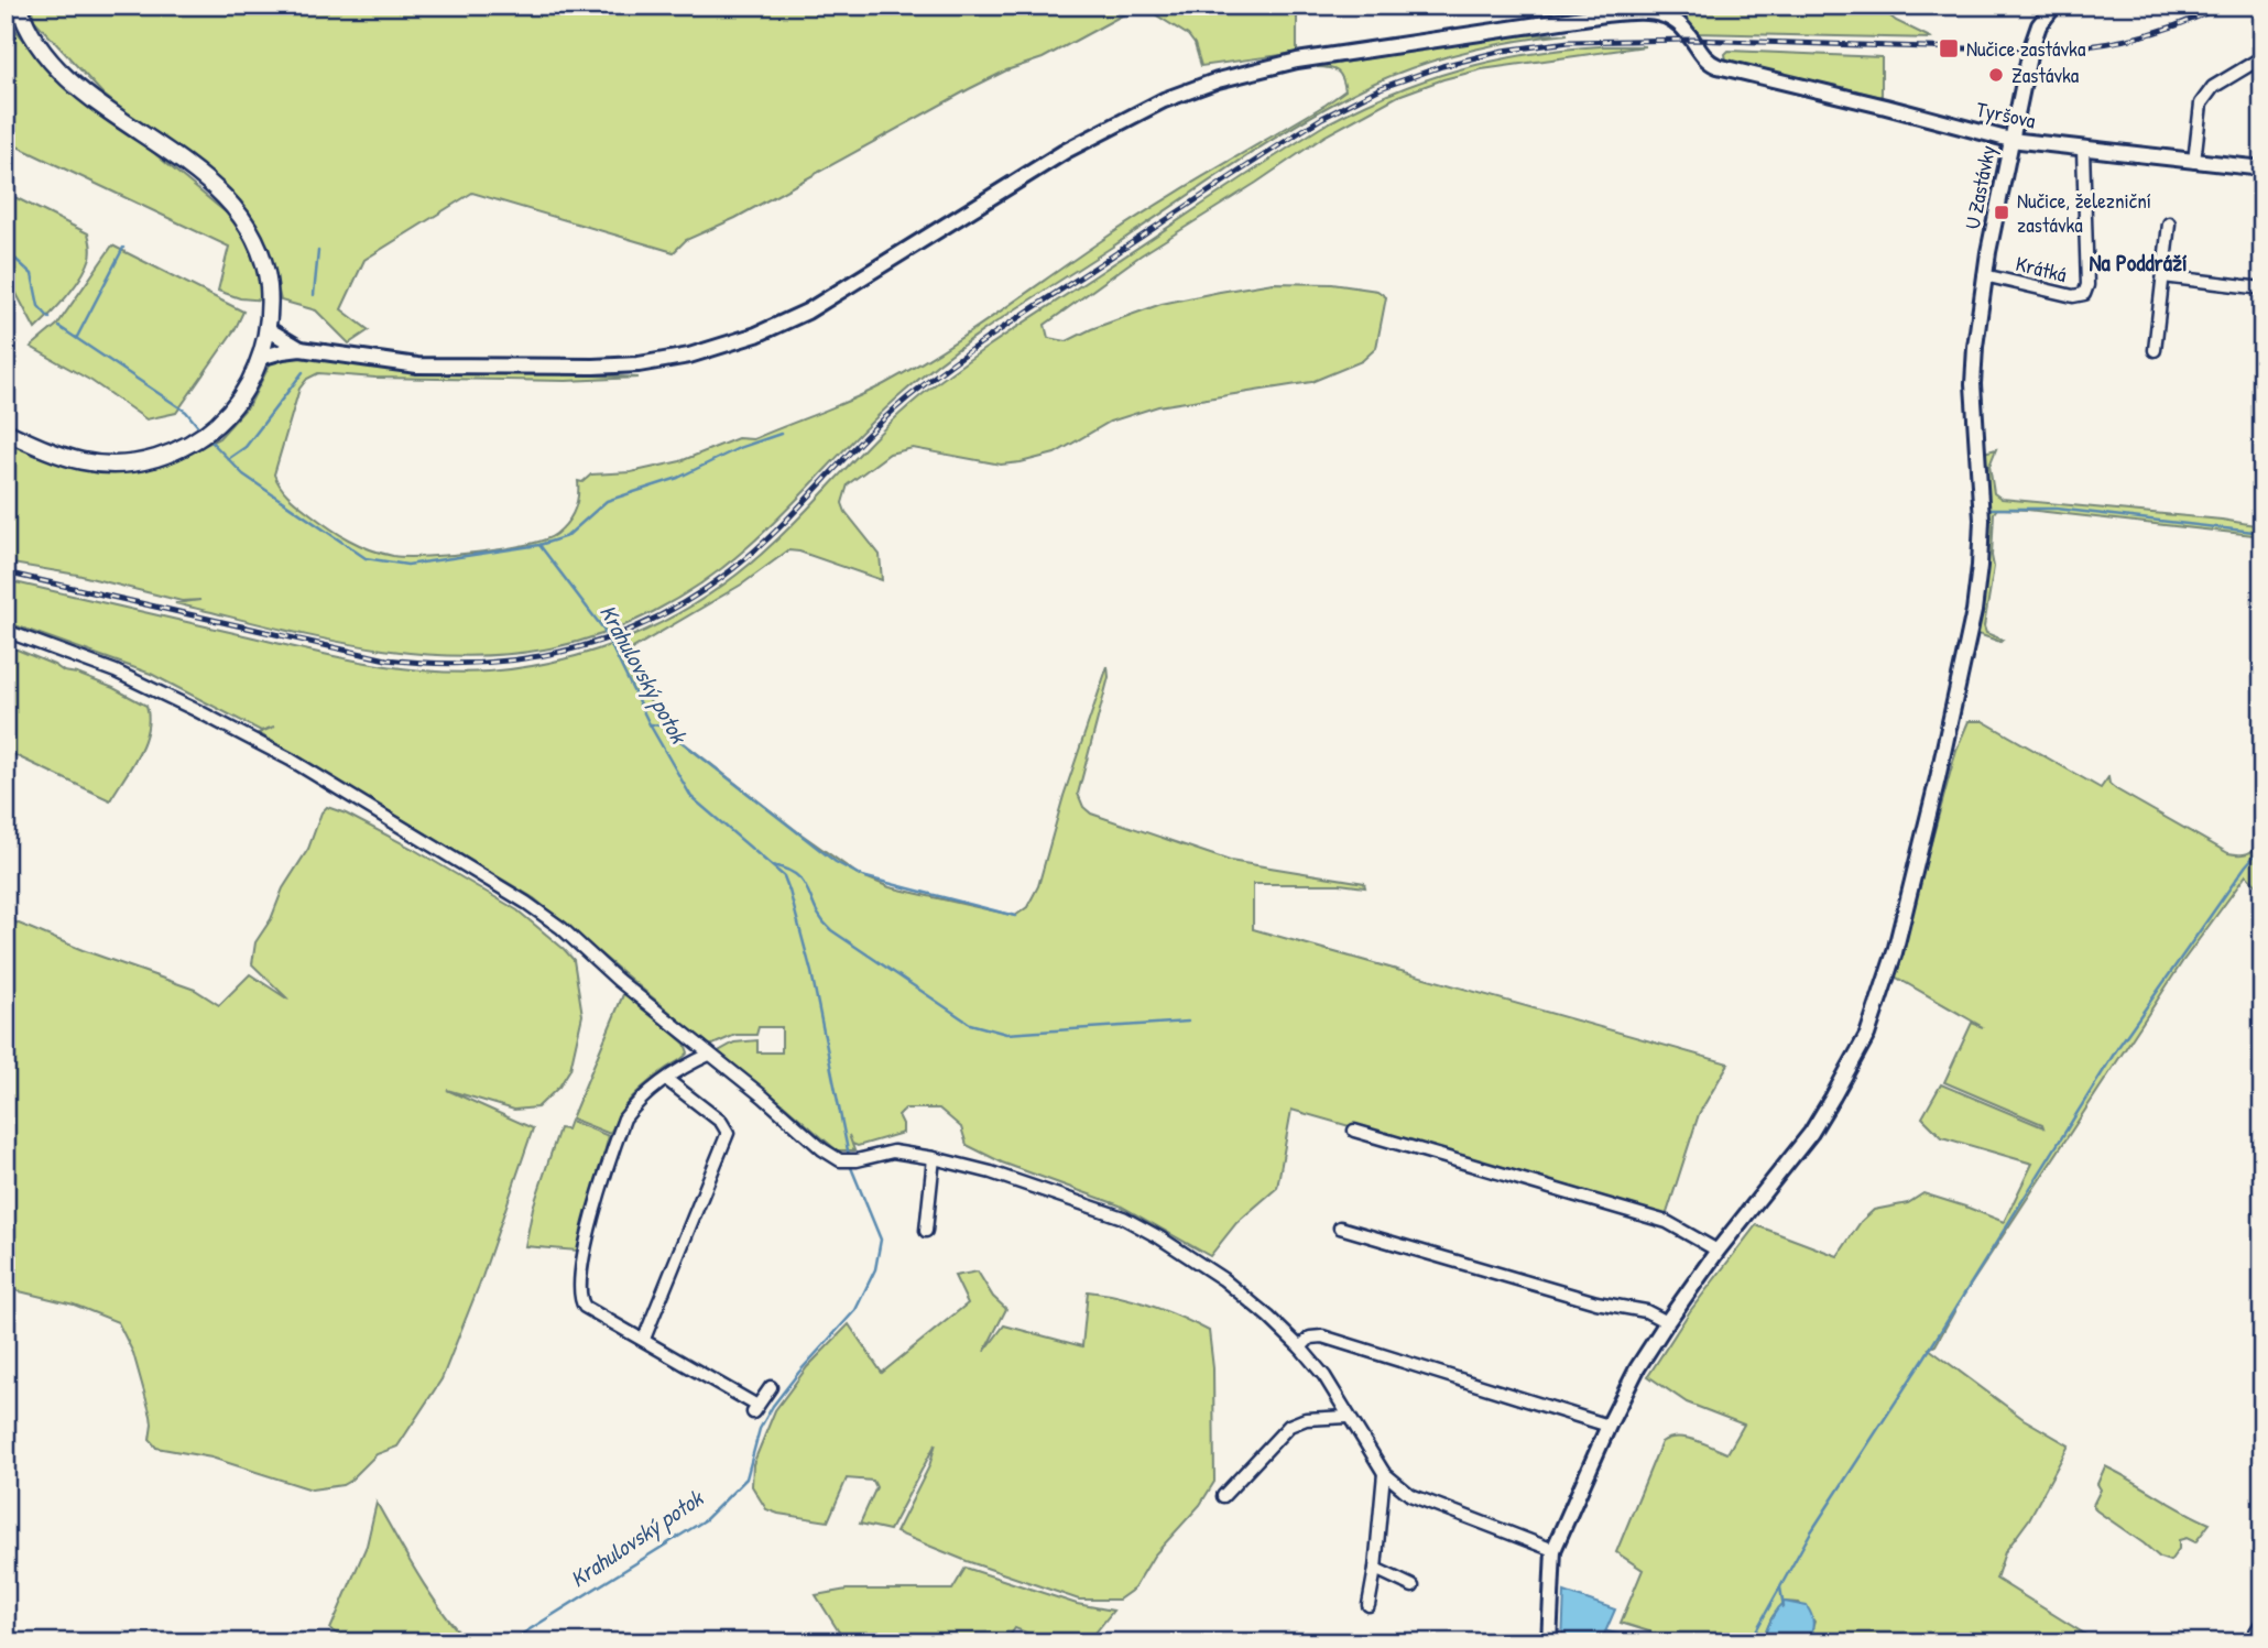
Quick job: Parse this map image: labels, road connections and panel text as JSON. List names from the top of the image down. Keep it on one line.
{"streets":{"street":["Tyršova","U Zastávky","Krátká"]},"crossings":[["Tyršova","U Zastávky"],["Tyršova","Krátká"],["U Zastávky","Krátká"]],"districts":["Na Poddráží"],"water":["Krahulovský potok"],"places":{"transit":["Nučice zastávka","Nučice, železniční zastávka"],"other":["Zastávka"]}}
